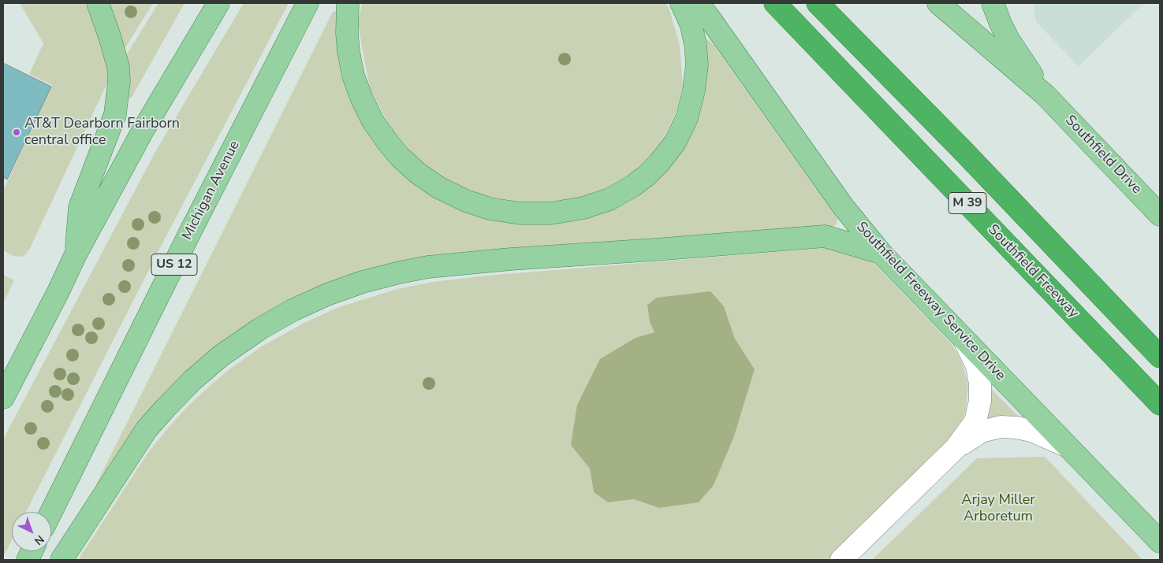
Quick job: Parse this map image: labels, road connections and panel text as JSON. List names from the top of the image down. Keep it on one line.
{"streets":{"highway":["M 39","Southfield Freeway"],"main road":["Southfield Drive","Michigan Avenue","US 12","Southfield Freeway Service Drive"]},"parks":["Arjay Miller Arboretum"],"places":["AT&T Dearborn Fairborn central office"],"north":"bottom right"}
